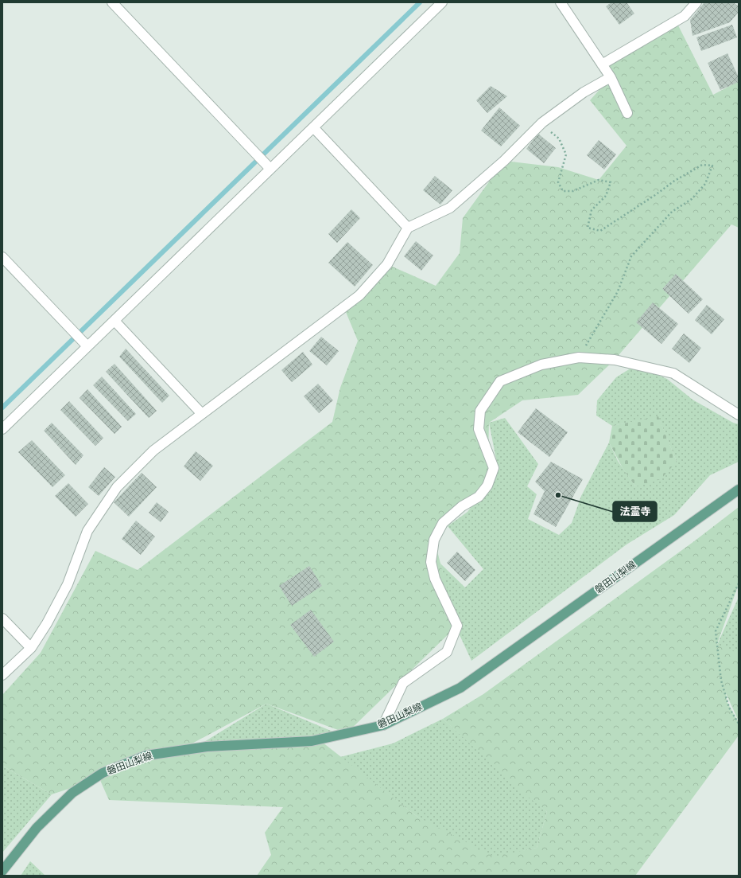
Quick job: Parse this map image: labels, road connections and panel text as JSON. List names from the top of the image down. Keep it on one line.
{"streets":{"main road":["磐田山梨線"]},"places":["法霊寺"]}
